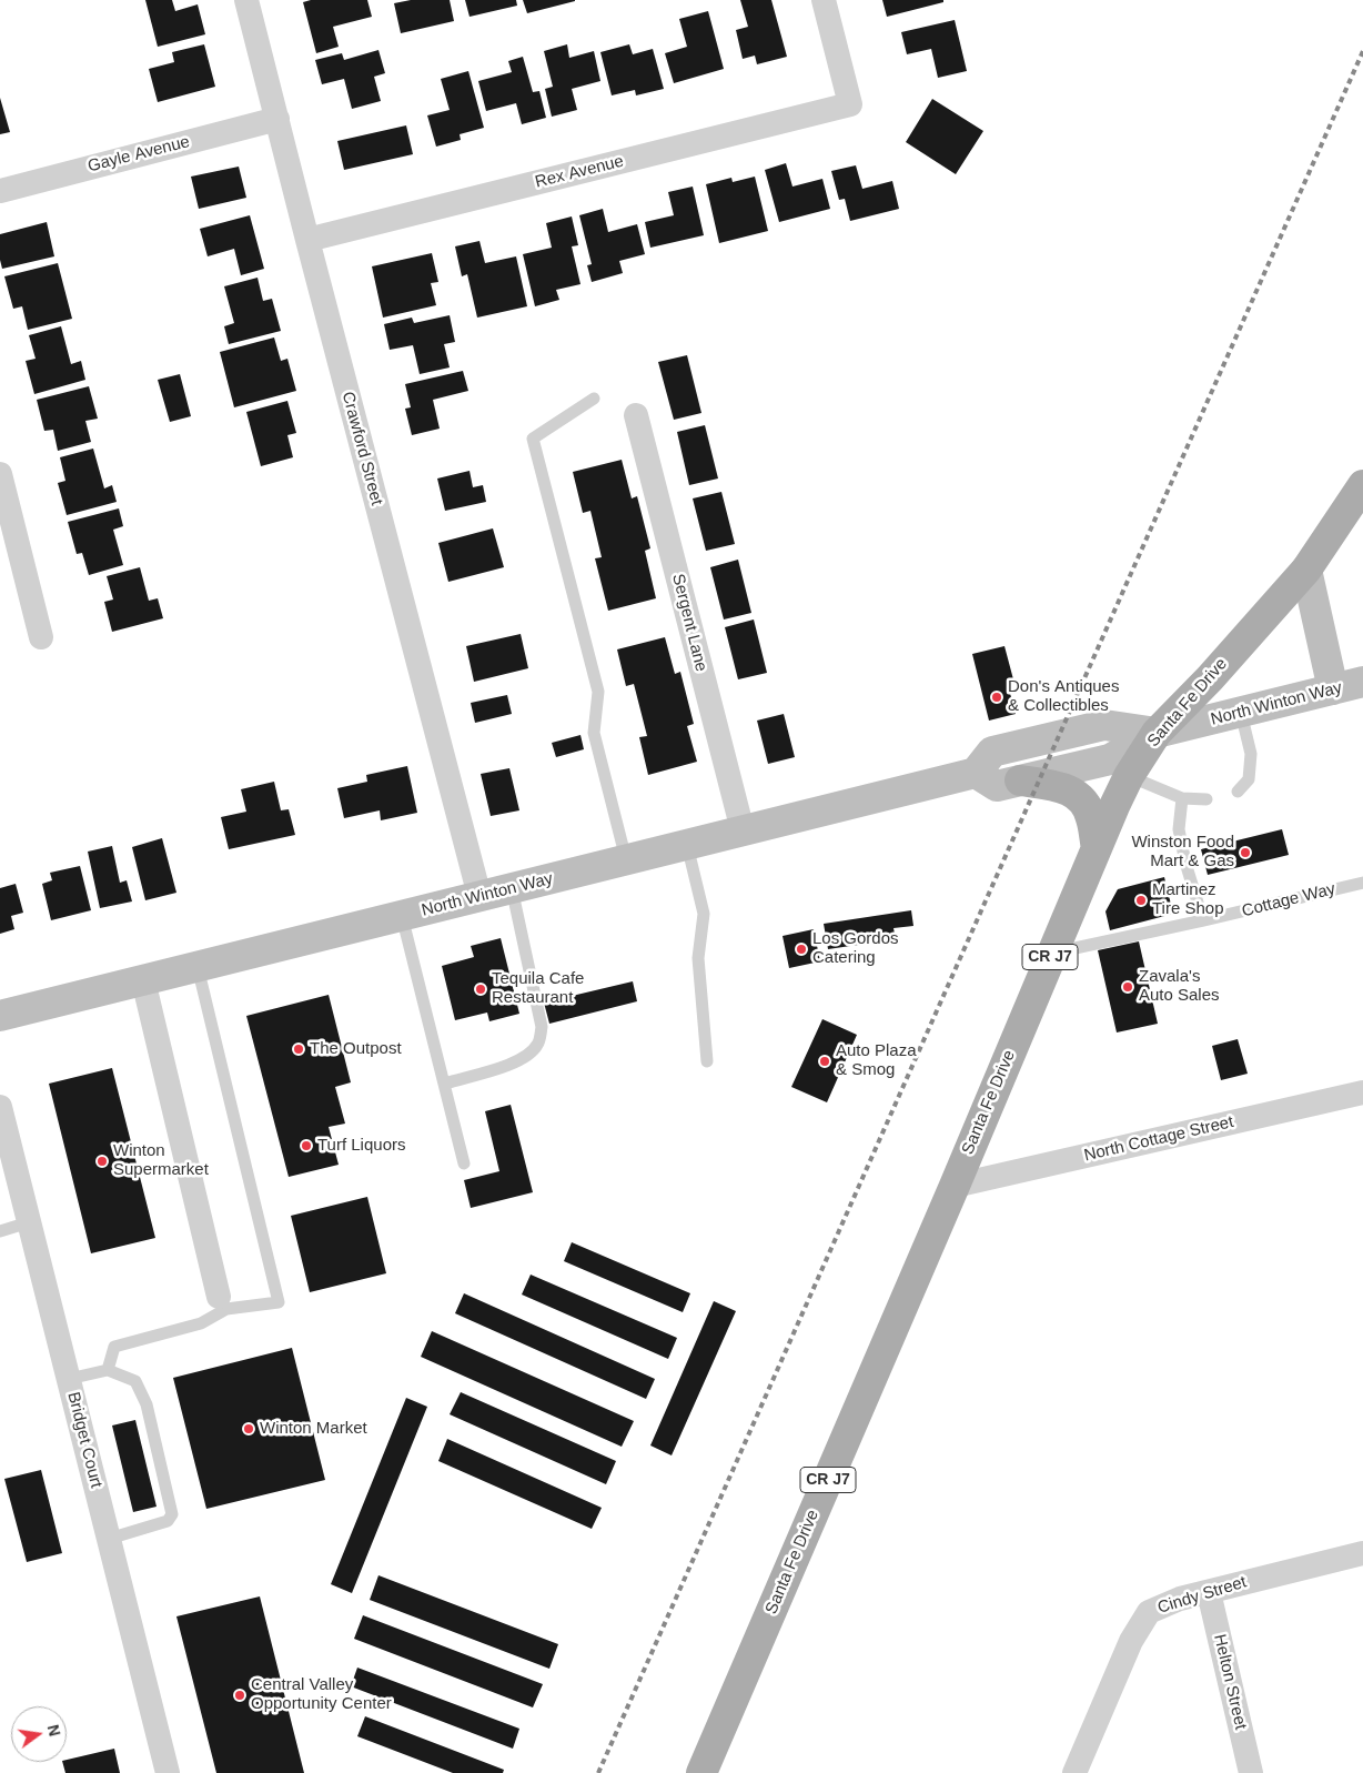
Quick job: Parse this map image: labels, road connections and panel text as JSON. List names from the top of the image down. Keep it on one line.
{"streets":{"main road":["Santa Fe Drive","North Winton Way","CR J7"],"street":["Gayle Avenue","Rex Avenue","Crawford Street","Sergent Lane","North Cottage Street","Bridget Court","Cindy Street","Helton Street"],"lane":["Cottage Way"]},"crossings":[["Gayle Avenue","Crawford Street"],["Rex Avenue","Crawford Street"],["Crawford Street","North Winton Way"],["Sergent Lane","North Winton Way"],["Santa Fe Drive","North Winton Way"],["Santa Fe Drive","Cottage Way"],["Santa Fe Drive","North Cottage Street"],["Cindy Street","Helton Street"]],"places":["Don's Antiques & Collectibles","Winston Food Mart & Gas","Martinez Tire Shop","Los Gordos Catering","Zavala's Auto Sales","Tequila Cafe Restaurant","The Outpost","Auto Plaza & Smog","Turf Liquors","Winton Supermarket","Winton Market","Central Valley Opportunity Center"],"north":"right"}
